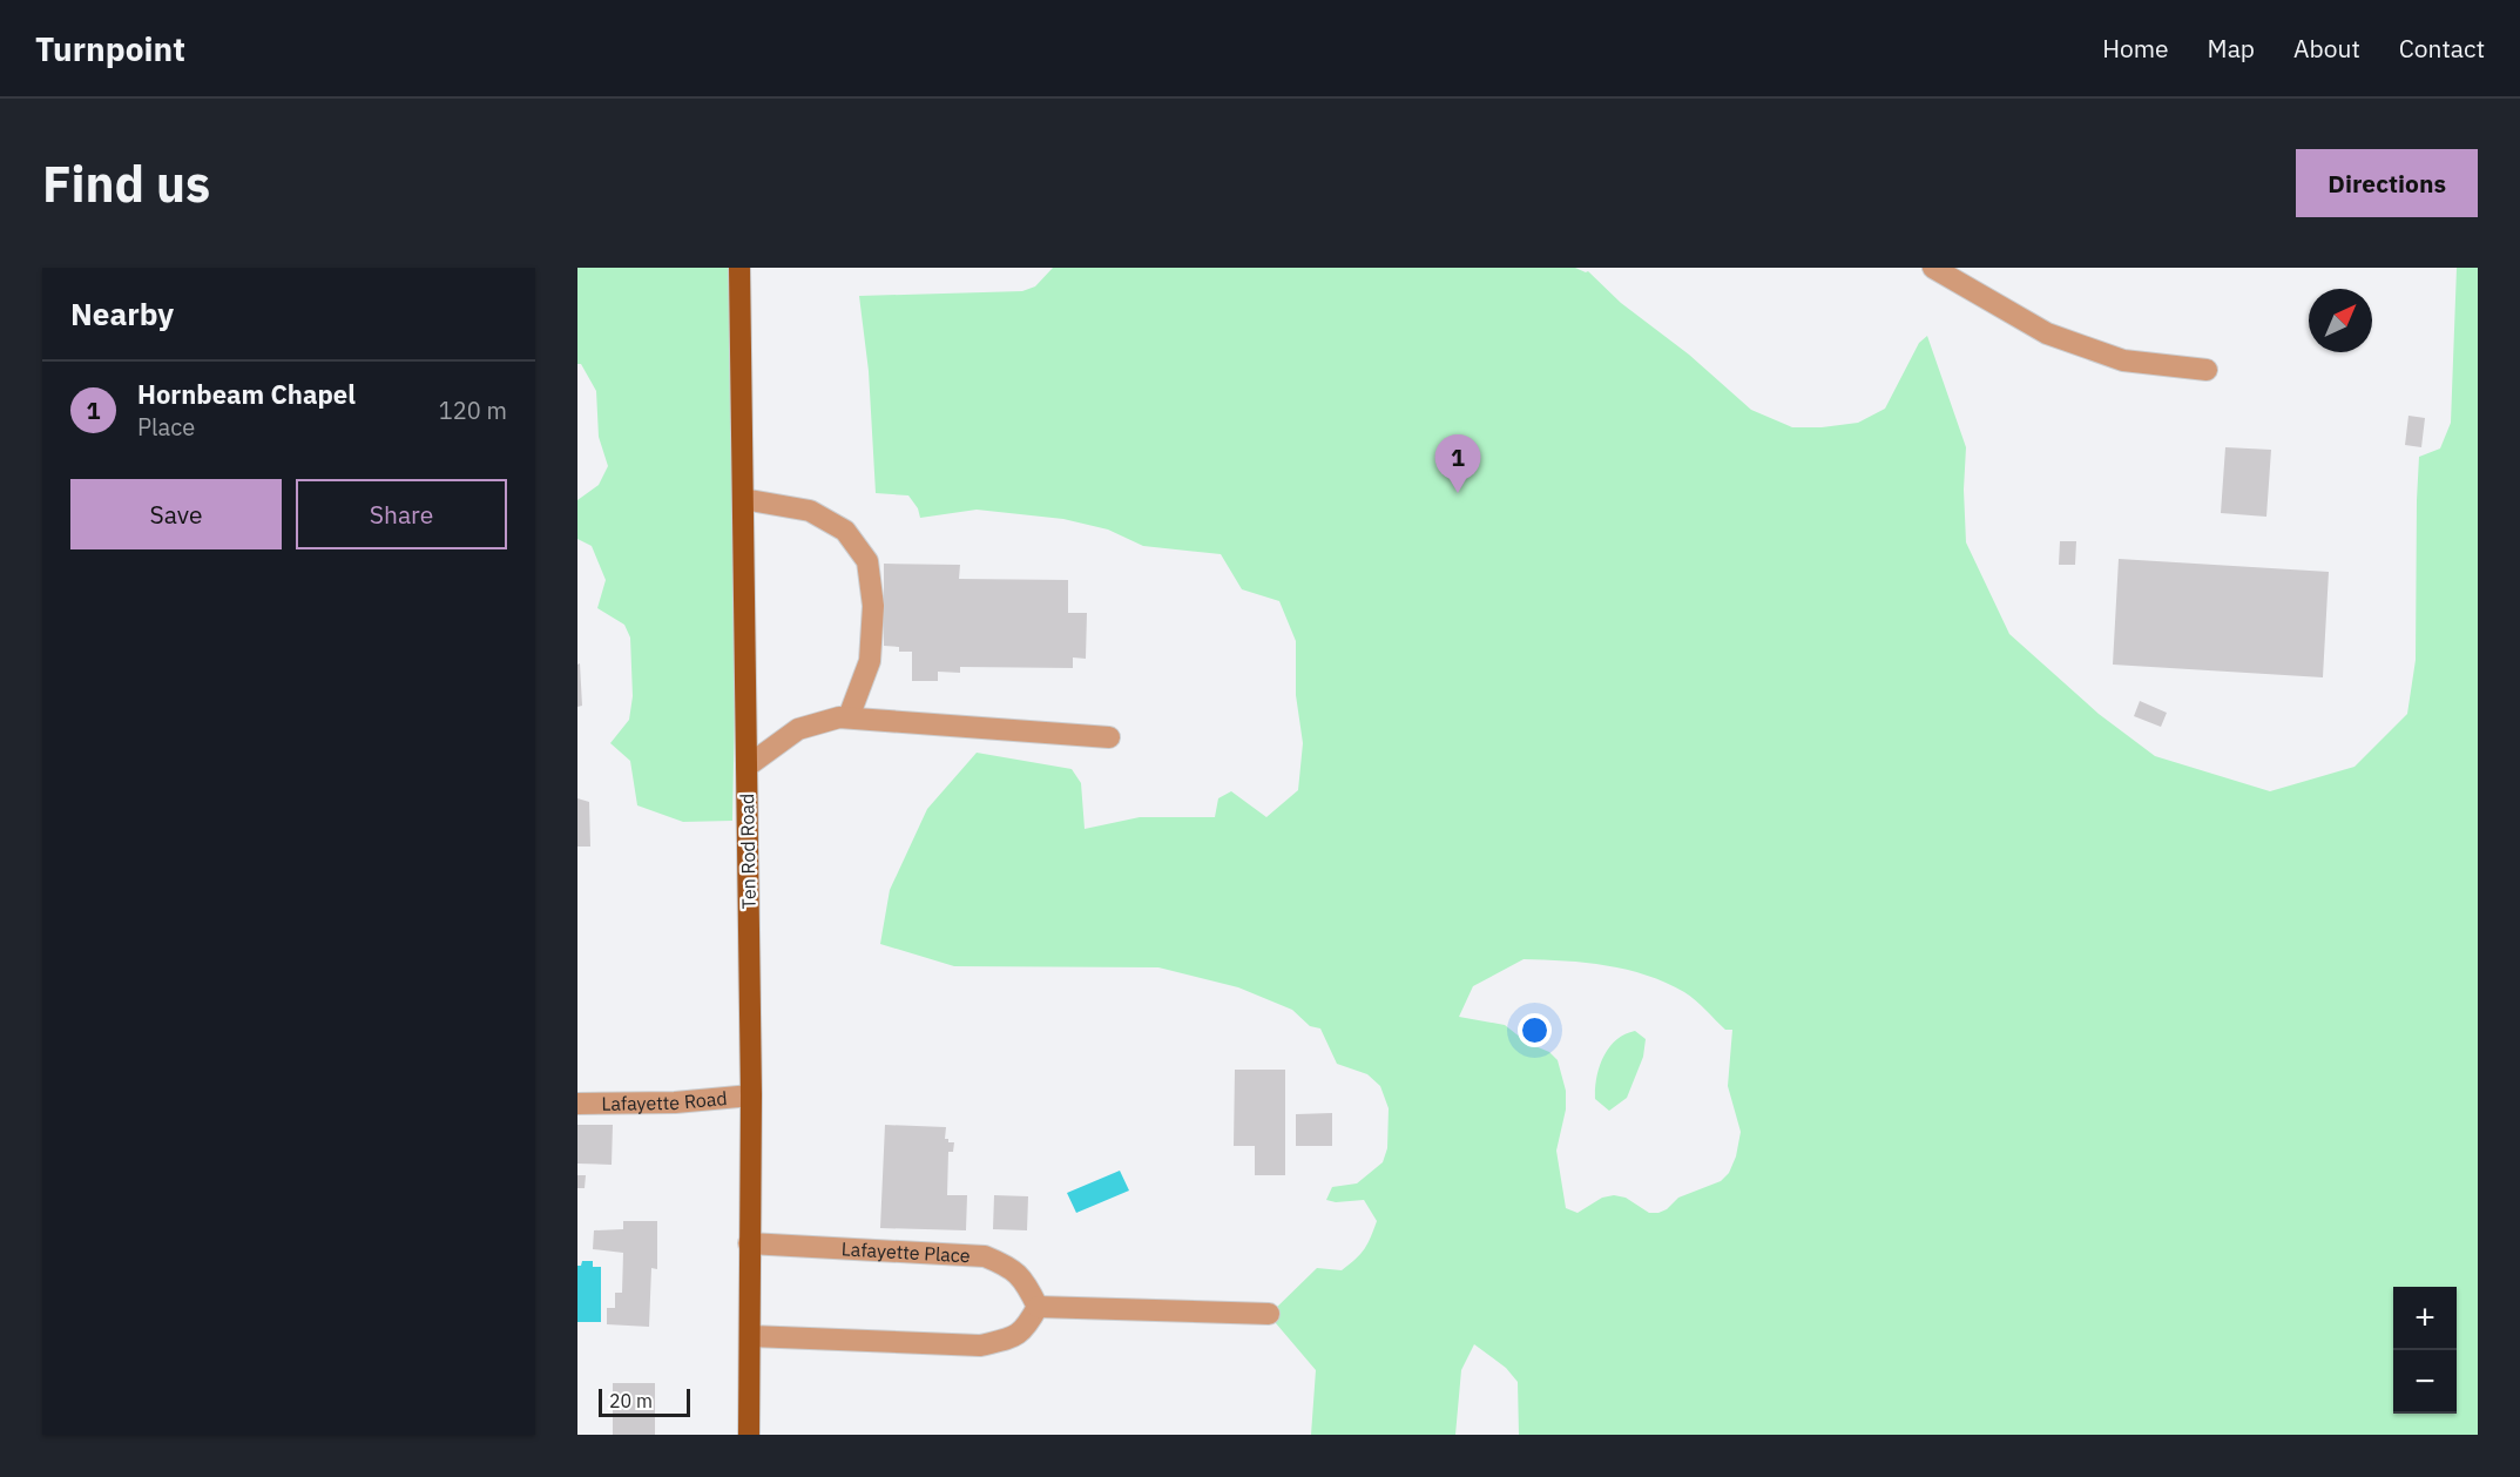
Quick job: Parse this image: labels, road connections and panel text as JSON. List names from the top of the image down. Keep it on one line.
{"streets":{"main road":["Ten Rod Road"],"street":["Lafayette Road","Lafayette Place"]},"crossings":[["Ten Rod Road","Lafayette Road"],["Ten Rod Road","Lafayette Place"]],"scale_bar":"20 m","north":"top right","page":{"header":"Turnpoint","nav":["Home","Map","About","Contact"],"buttons":["Directions",["Save","Share"]],"title":"Find us","heading":"Nearby","list":[{"mark":"1","name":"Hornbeam Chapel","note":"Place","value":"120 m"}],"pins":"1","map_buttons":["+","−"],"scale":"20 m"}}
